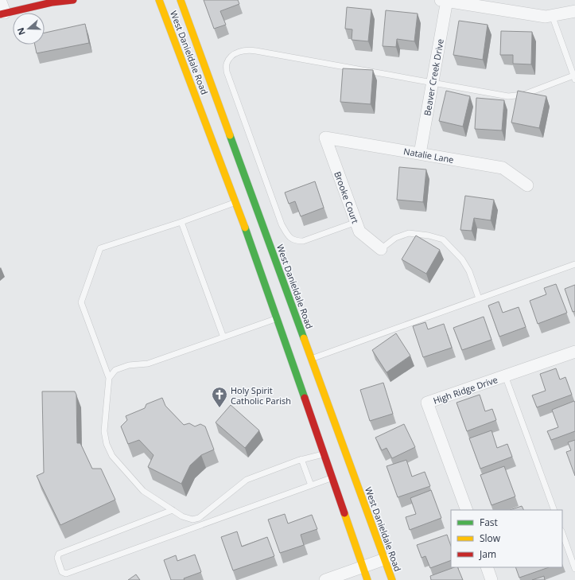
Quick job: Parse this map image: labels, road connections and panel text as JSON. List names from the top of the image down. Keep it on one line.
{"streets":{"main road":["West Danieldale Road"],"street":["Beaver Creek Drive","Natalie Lane","Brooke Court","High Ridge Drive"]},"crossings":[["Beaver Creek Drive","Natalie Lane"],["Natalie Lane","Brooke Court"]],"places":{"church":["Holy Spirit Catholic Parish"]},"legend":["Fast","Slow","Jam"],"north":"left"}
